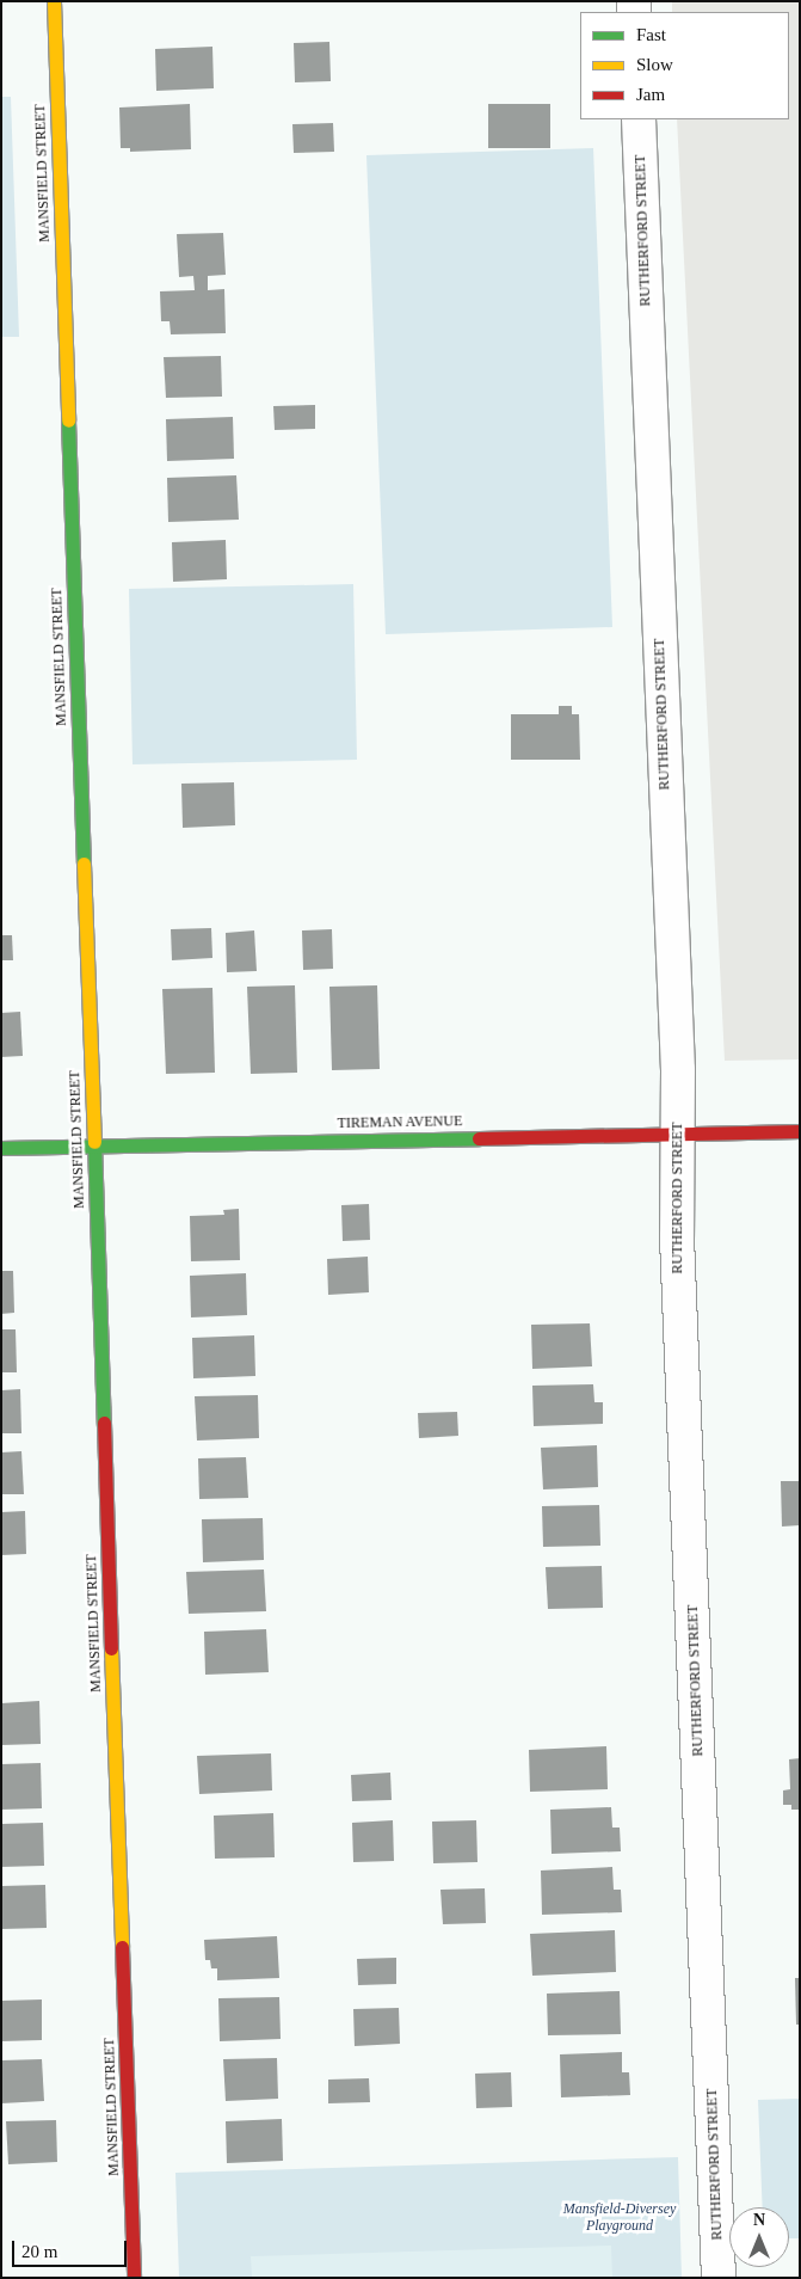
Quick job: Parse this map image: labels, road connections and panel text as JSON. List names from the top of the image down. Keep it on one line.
{"streets":{"street":["MANSFIELD STREET","RUTHERFORD STREET","TIREMAN AVENUE"]},"crossings":[["MANSFIELD STREET","TIREMAN AVENUE"],["RUTHERFORD STREET","TIREMAN AVENUE"]],"parks":["Mansfield-Diversey Playground"],"legend":["Fast","Slow","Jam"],"scale_bar":"20 m","north":"top"}
